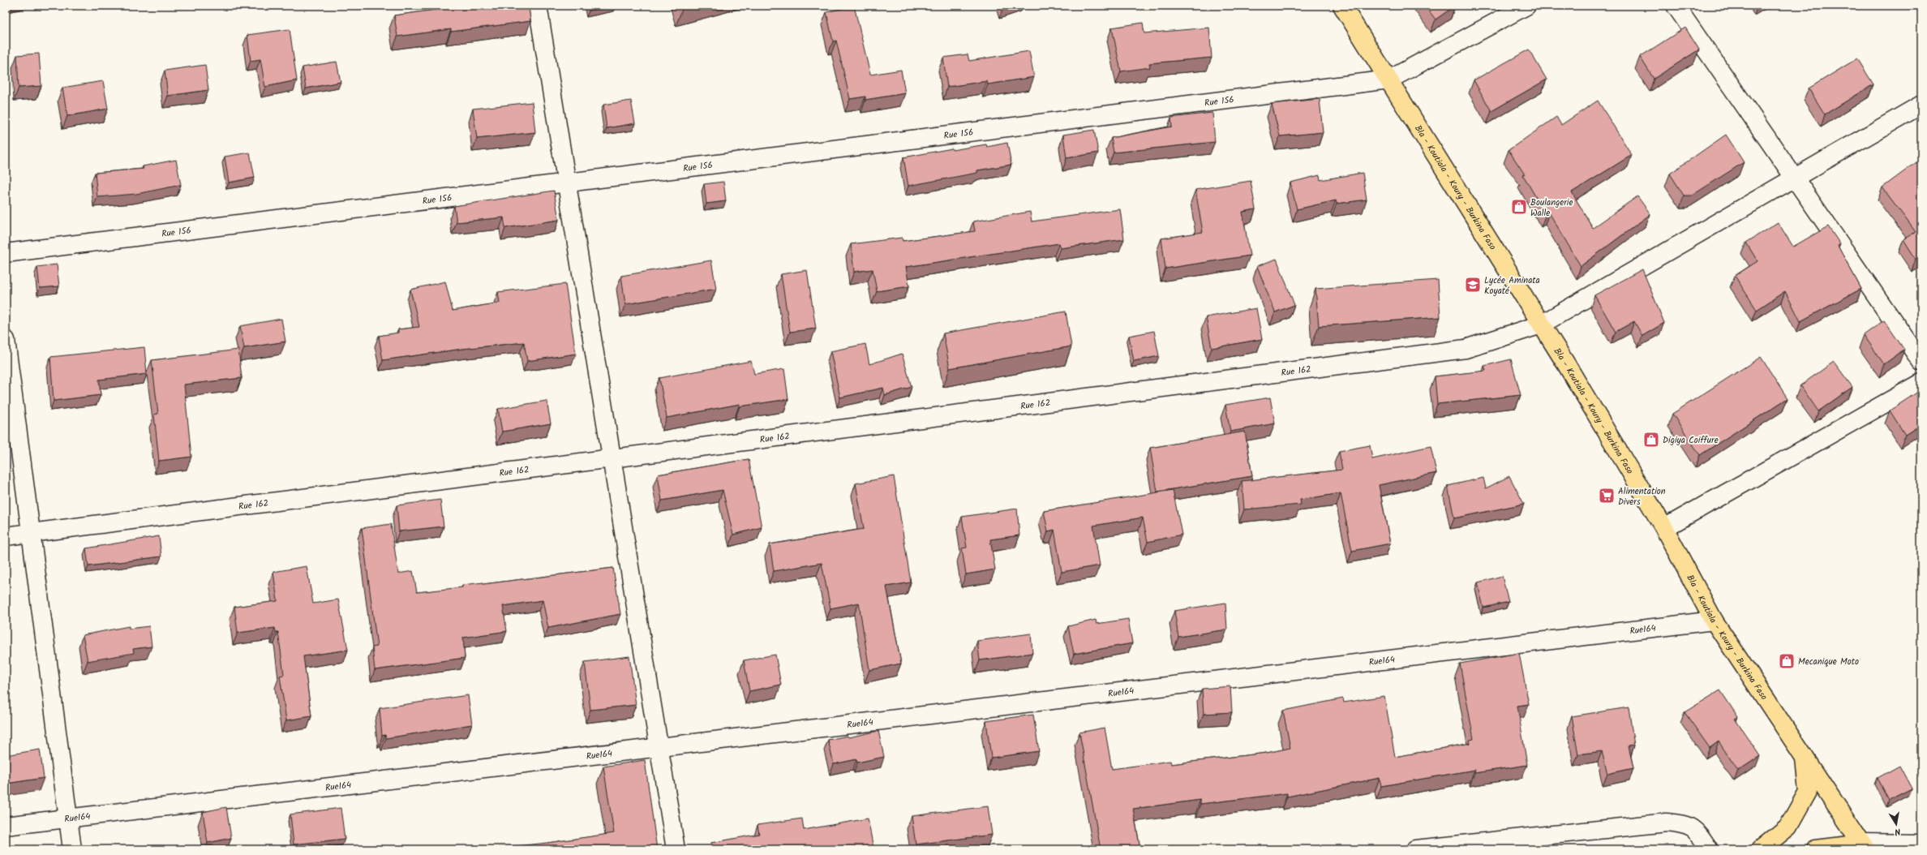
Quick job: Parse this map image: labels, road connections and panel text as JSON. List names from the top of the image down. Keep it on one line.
{"streets":{"main road":["Bla - Koutiala - Koury - Burkina Faso"],"street":["Rue 156","Rue 162","Rue164"]},"crossings":[["Rue 156","Bla - Koutiala - Koury - Burkina Faso"],["Bla - Koutiala - Koury - Burkina Faso","Rue 162"],["Bla - Koutiala - Koury - Burkina Faso","Rue164"]],"places":{"shop":["Boulangerie Walle","Digiya Coiffure","Mecanique Moto"],"school or university":["Lycée Aminata Koyaté"],"supermarket":["Alimentation Divers"]},"north":"bottom"}
